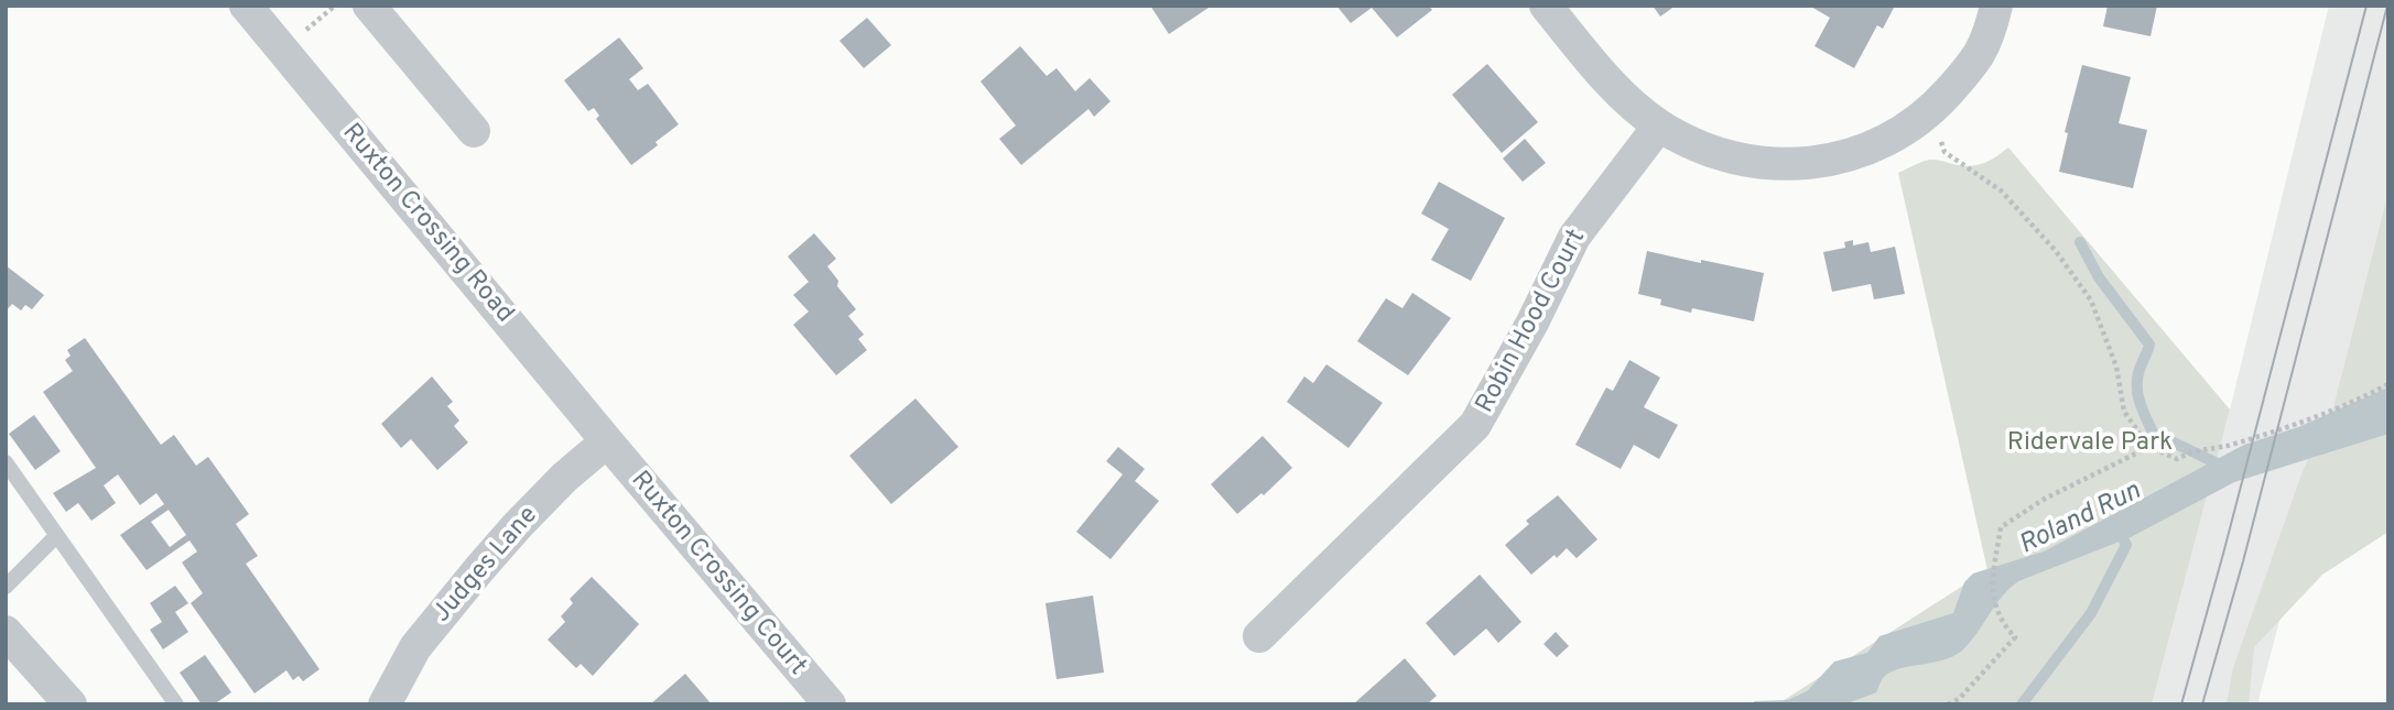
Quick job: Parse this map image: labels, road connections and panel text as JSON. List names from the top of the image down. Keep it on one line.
{"streets":{"street":["Ruxton Crossing Road","Robin Hood Court","Judges Lane","Ruxton Crossing Court"]},"crossings":[["Ruxton Crossing Road","Judges Lane"],["Ruxton Crossing Road","Ruxton Crossing Court"],["Judges Lane","Ruxton Crossing Court"]],"water":["Roland Run"],"parks":["Ridervale Park"]}
